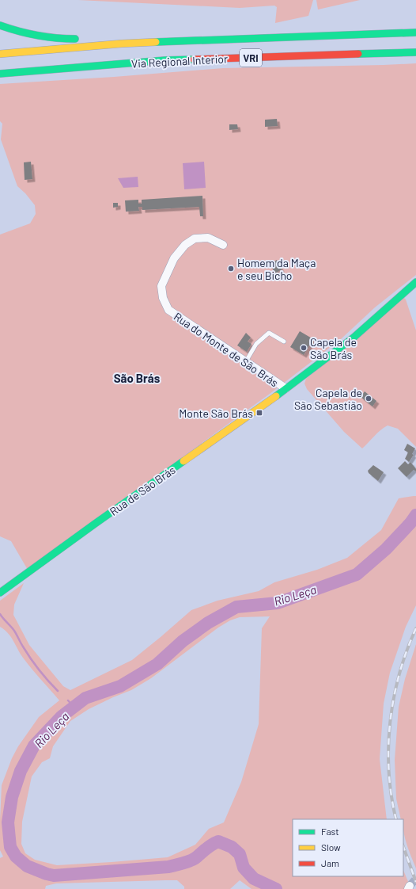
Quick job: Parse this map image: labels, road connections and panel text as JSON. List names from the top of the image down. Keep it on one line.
{"streets":{"main road":["VRI","Via Regional Interior","Rua de São Brás"],"street":["Rua do Monte de São Brás"]},"crossings":[["Rua do Monte de São Brás","Rua de São Brás"]],"districts":["São Brás"],"water":["Rio Leça"],"places":{"other":["Homem da Maça e seu Bicho","Capela de São Brás","Capela de São Sebastião"],"transit":["Monte São Brás"]},"legend":["Fast","Slow","Jam"]}
